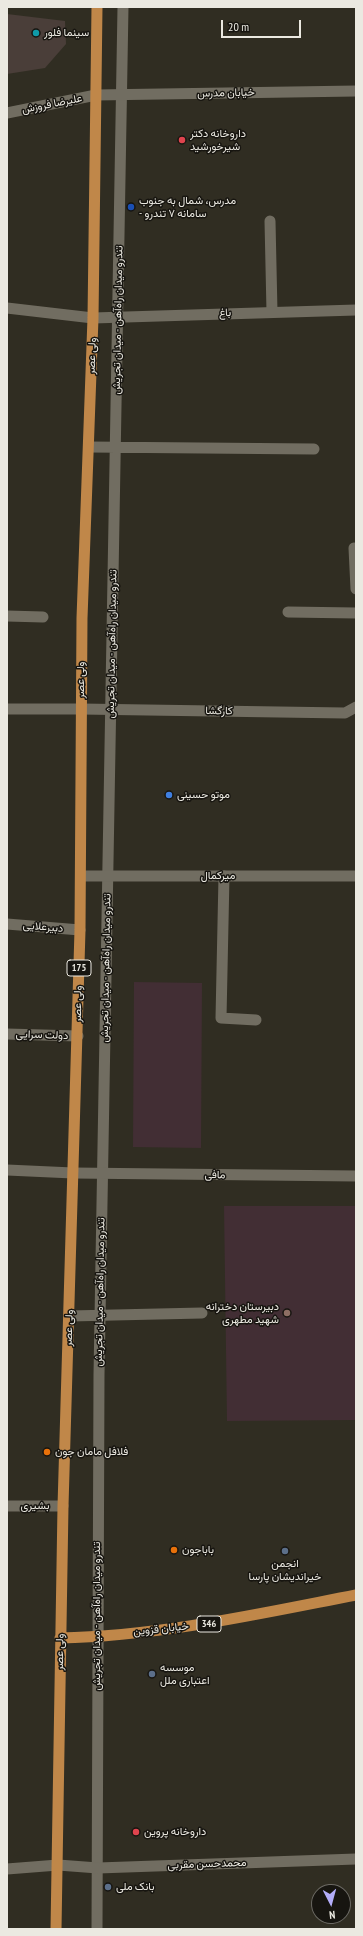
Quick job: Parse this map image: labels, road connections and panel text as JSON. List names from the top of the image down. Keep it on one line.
{"streets":{"main road":["ولی عصر","175","346","خیابان قزوین"],"street":["خیابان مدرس","علیرضا فروزش","باغ","تندرو میدان راه‌آهن - میدان تجریش","کارگشا","میرکمال","دبیرعلایی","دولت سرایی","مافی","بشیری","محمدحسن مقربی"]},"crossings":[["خیابان مدرس","علیرضا فروزش"],["خیابان مدرس","تندرو میدان راه‌آهن - میدان تجریش"],["خیابان مدرس","ولی عصر"],["علیرضا فروزش","ولی عصر"],["باغ","تندرو میدان راه‌آهن - میدان تجریش"],["باغ","ولی عصر"],["تندرو میدان راه‌آهن - میدان تجریش","کارگشا"],["تندرو میدان راه‌آهن - میدان تجریش","میرکمال"],["تندرو میدان راه‌آهن - میدان تجریش","مافی"],["تندرو میدان راه‌آهن - میدان تجریش","خیابان قزوین"],["تندرو میدان راه‌آهن - میدان تجریش","محمدحسن مقربی"],["ولی عصر","کارگشا"],["ولی عصر","میرکمال"],["ولی عصر","دبیرعلایی"],["ولی عصر","دولت سرایی"],["ولی عصر","مافی"],["ولی عصر","بشیری"],["ولی عصر","خیابان قزوین"],["ولی عصر","محمدحسن مقربی"]],"places":["سینما فلور","داروخانه دکتر شیرخورشید","مدرس، شمال به جنوب - سامانه ۷ تندرو","موتو حسینی","دبیرستان دخترانه شهید مطهری","فلافل مامان جون","باباجون","انجمن خیراندیشان پارسا","موسسه اعتباری ملل","داروخانه پروین","بانک ملی"],"scale_bar":"20 m","north":"bottom"}
